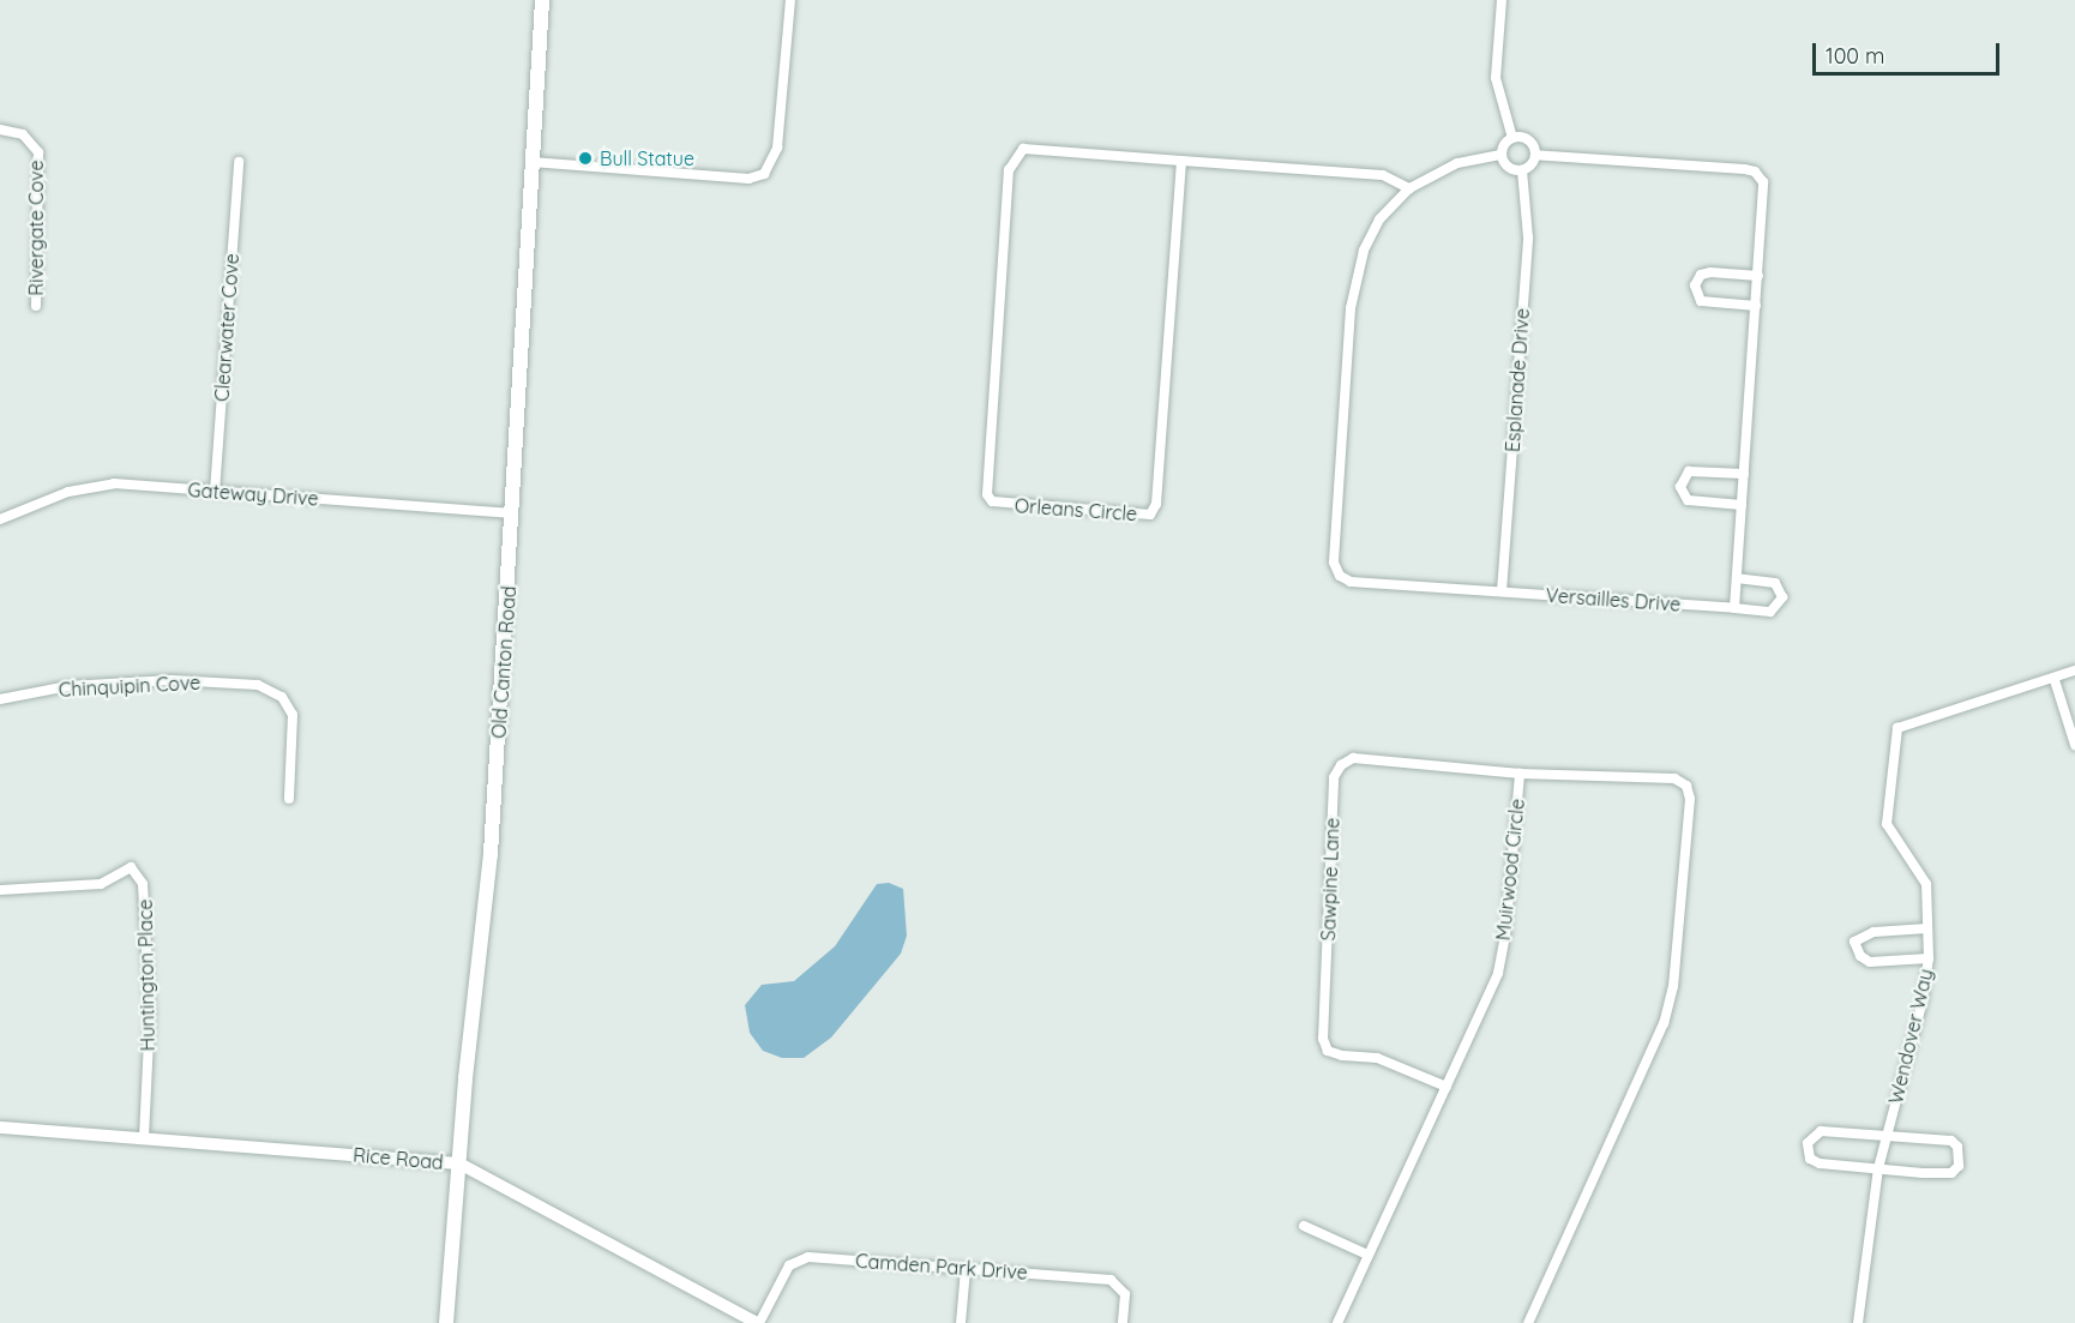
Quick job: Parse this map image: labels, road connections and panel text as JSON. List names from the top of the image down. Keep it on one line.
{"streets":{"main road":["Old Canton Road"],"street":["Rivergate Cove","Clearwater Cove","Esplanade Drive","Gateway Drive","Orleans Circle","Versailles Drive","Chinquipin Cove","Muirwood Circle","Sawpine Lane","Huntington Place","Wendover Way","Rice Road","Camden Park Drive"]},"crossings":[["Clearwater Cove","Gateway Drive"],["Esplanade Drive","Versailles Drive"],["Gateway Drive","Old Canton Road"],["Orleans Circle","Versailles Drive"],["Old Canton Road","Rice Road"],["Muirwood Circle","Sawpine Lane"],["Huntington Place","Rice Road"],["Rice Road","Camden Park Drive"]],"places":["Bull Statue"],"scale_bar":"100 m"}
